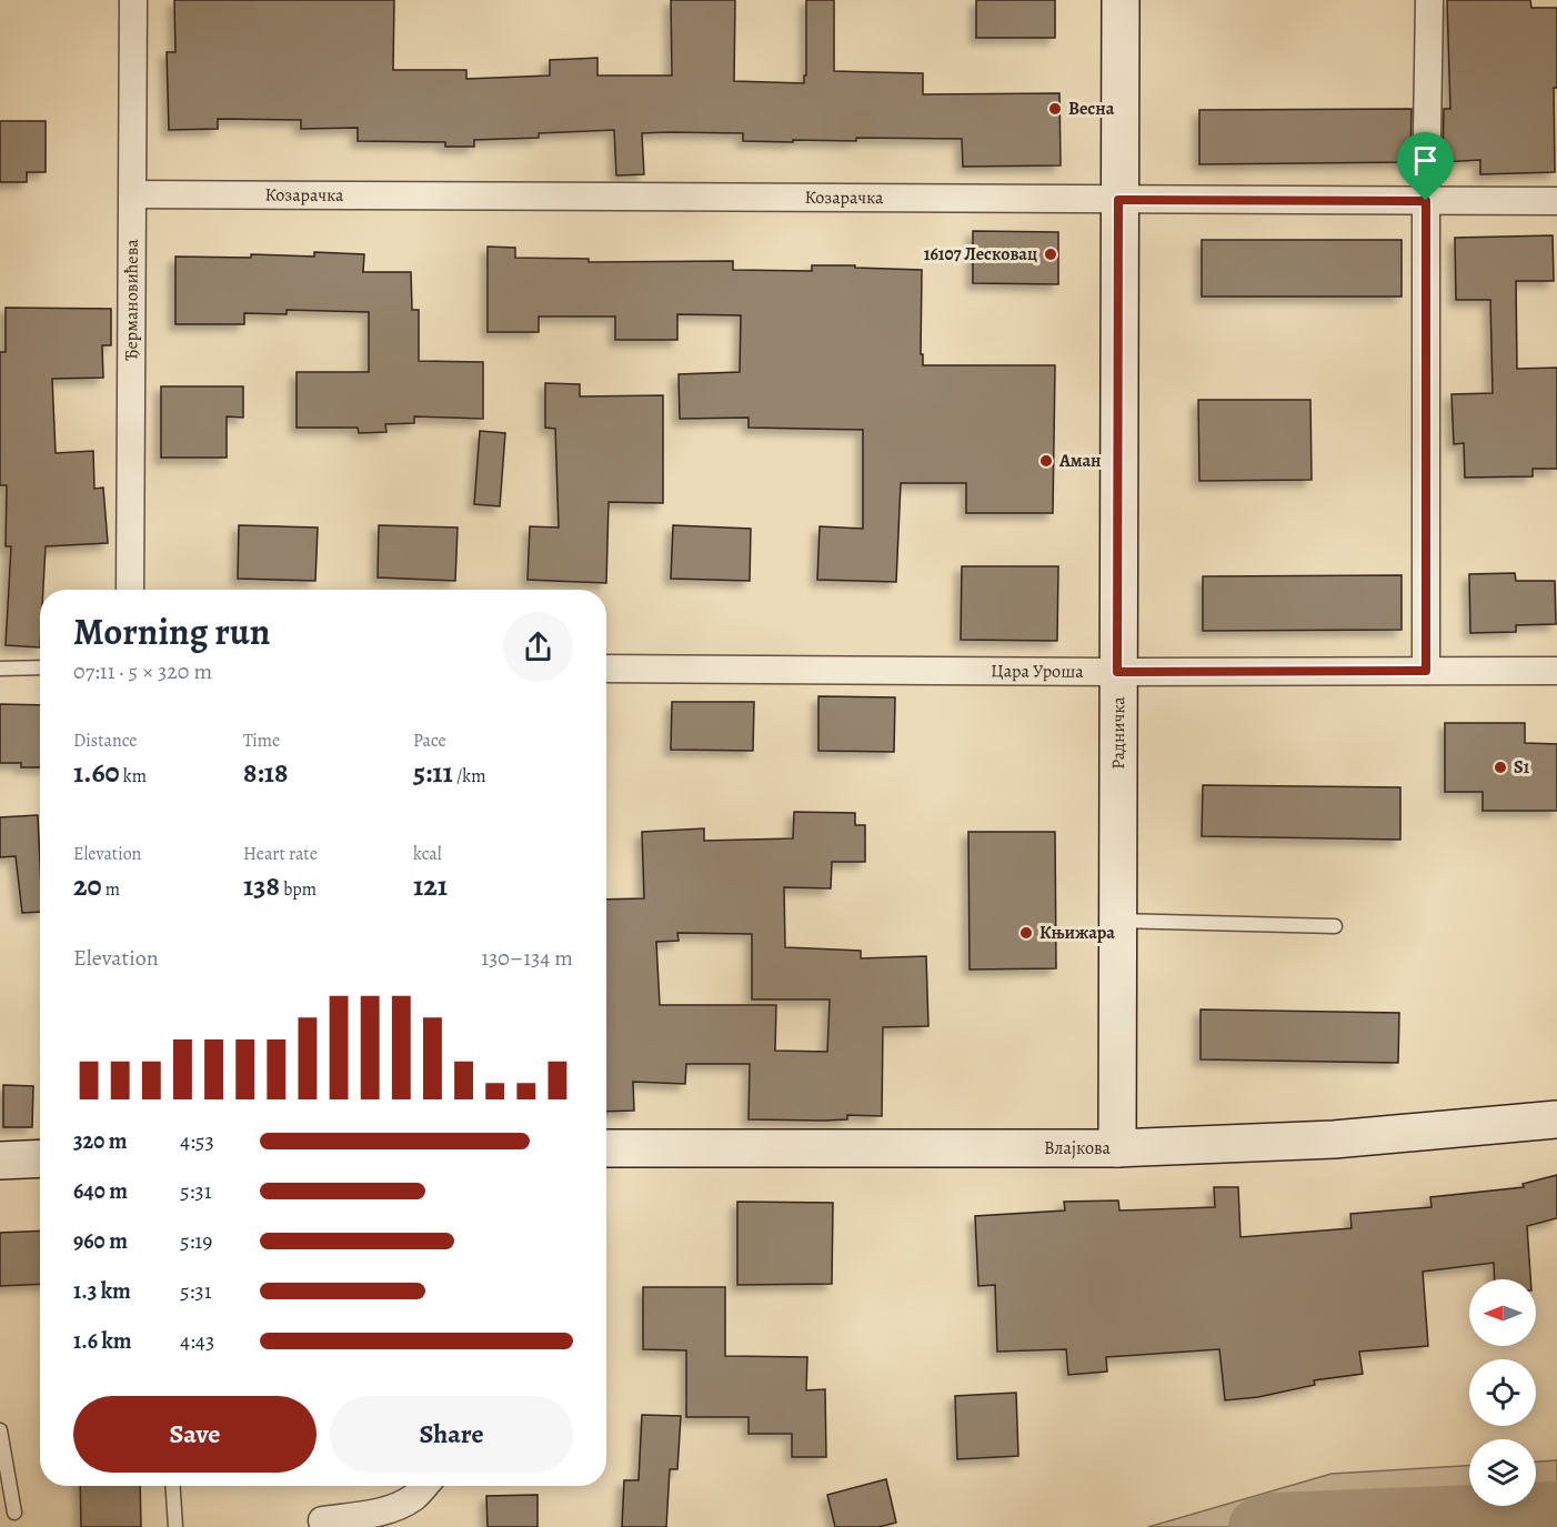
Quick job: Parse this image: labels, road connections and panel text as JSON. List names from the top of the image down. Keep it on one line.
{"streets":{"main road":["Радничка","Влајкова"],"street":["Козарачка","Ђермановићева","Цара Уроша"]},"crossings":[["Козарачка","Ђермановићева"],["Козарачка","Радничка"],["Цара Уроша","Радничка"],["Радничка","Влајкова"]],"places":["Весна","16107 Лесковац","Аман","S1","Књижара"],"north":"left","page":{"heading":["Morning run","07:11 · 5 × 320 m"],"stats":[["Distance","1.60 km"],["Time","8:18"],["Pace","5:11 /km"],["Elevation","20 m"],["Heart rate","138 bpm"],["kcal","121"]],"chart":["Elevation","130–134 m"],"list":[{"name":"320 m","note":"4:53"},{"name":"640 m","note":"5:31"},{"name":"960 m","note":"5:19"},{"name":"1.3 km","note":"5:31"},{"name":"1.6 km","note":"4:43"}],"buttons":["Save","Share"]}}
